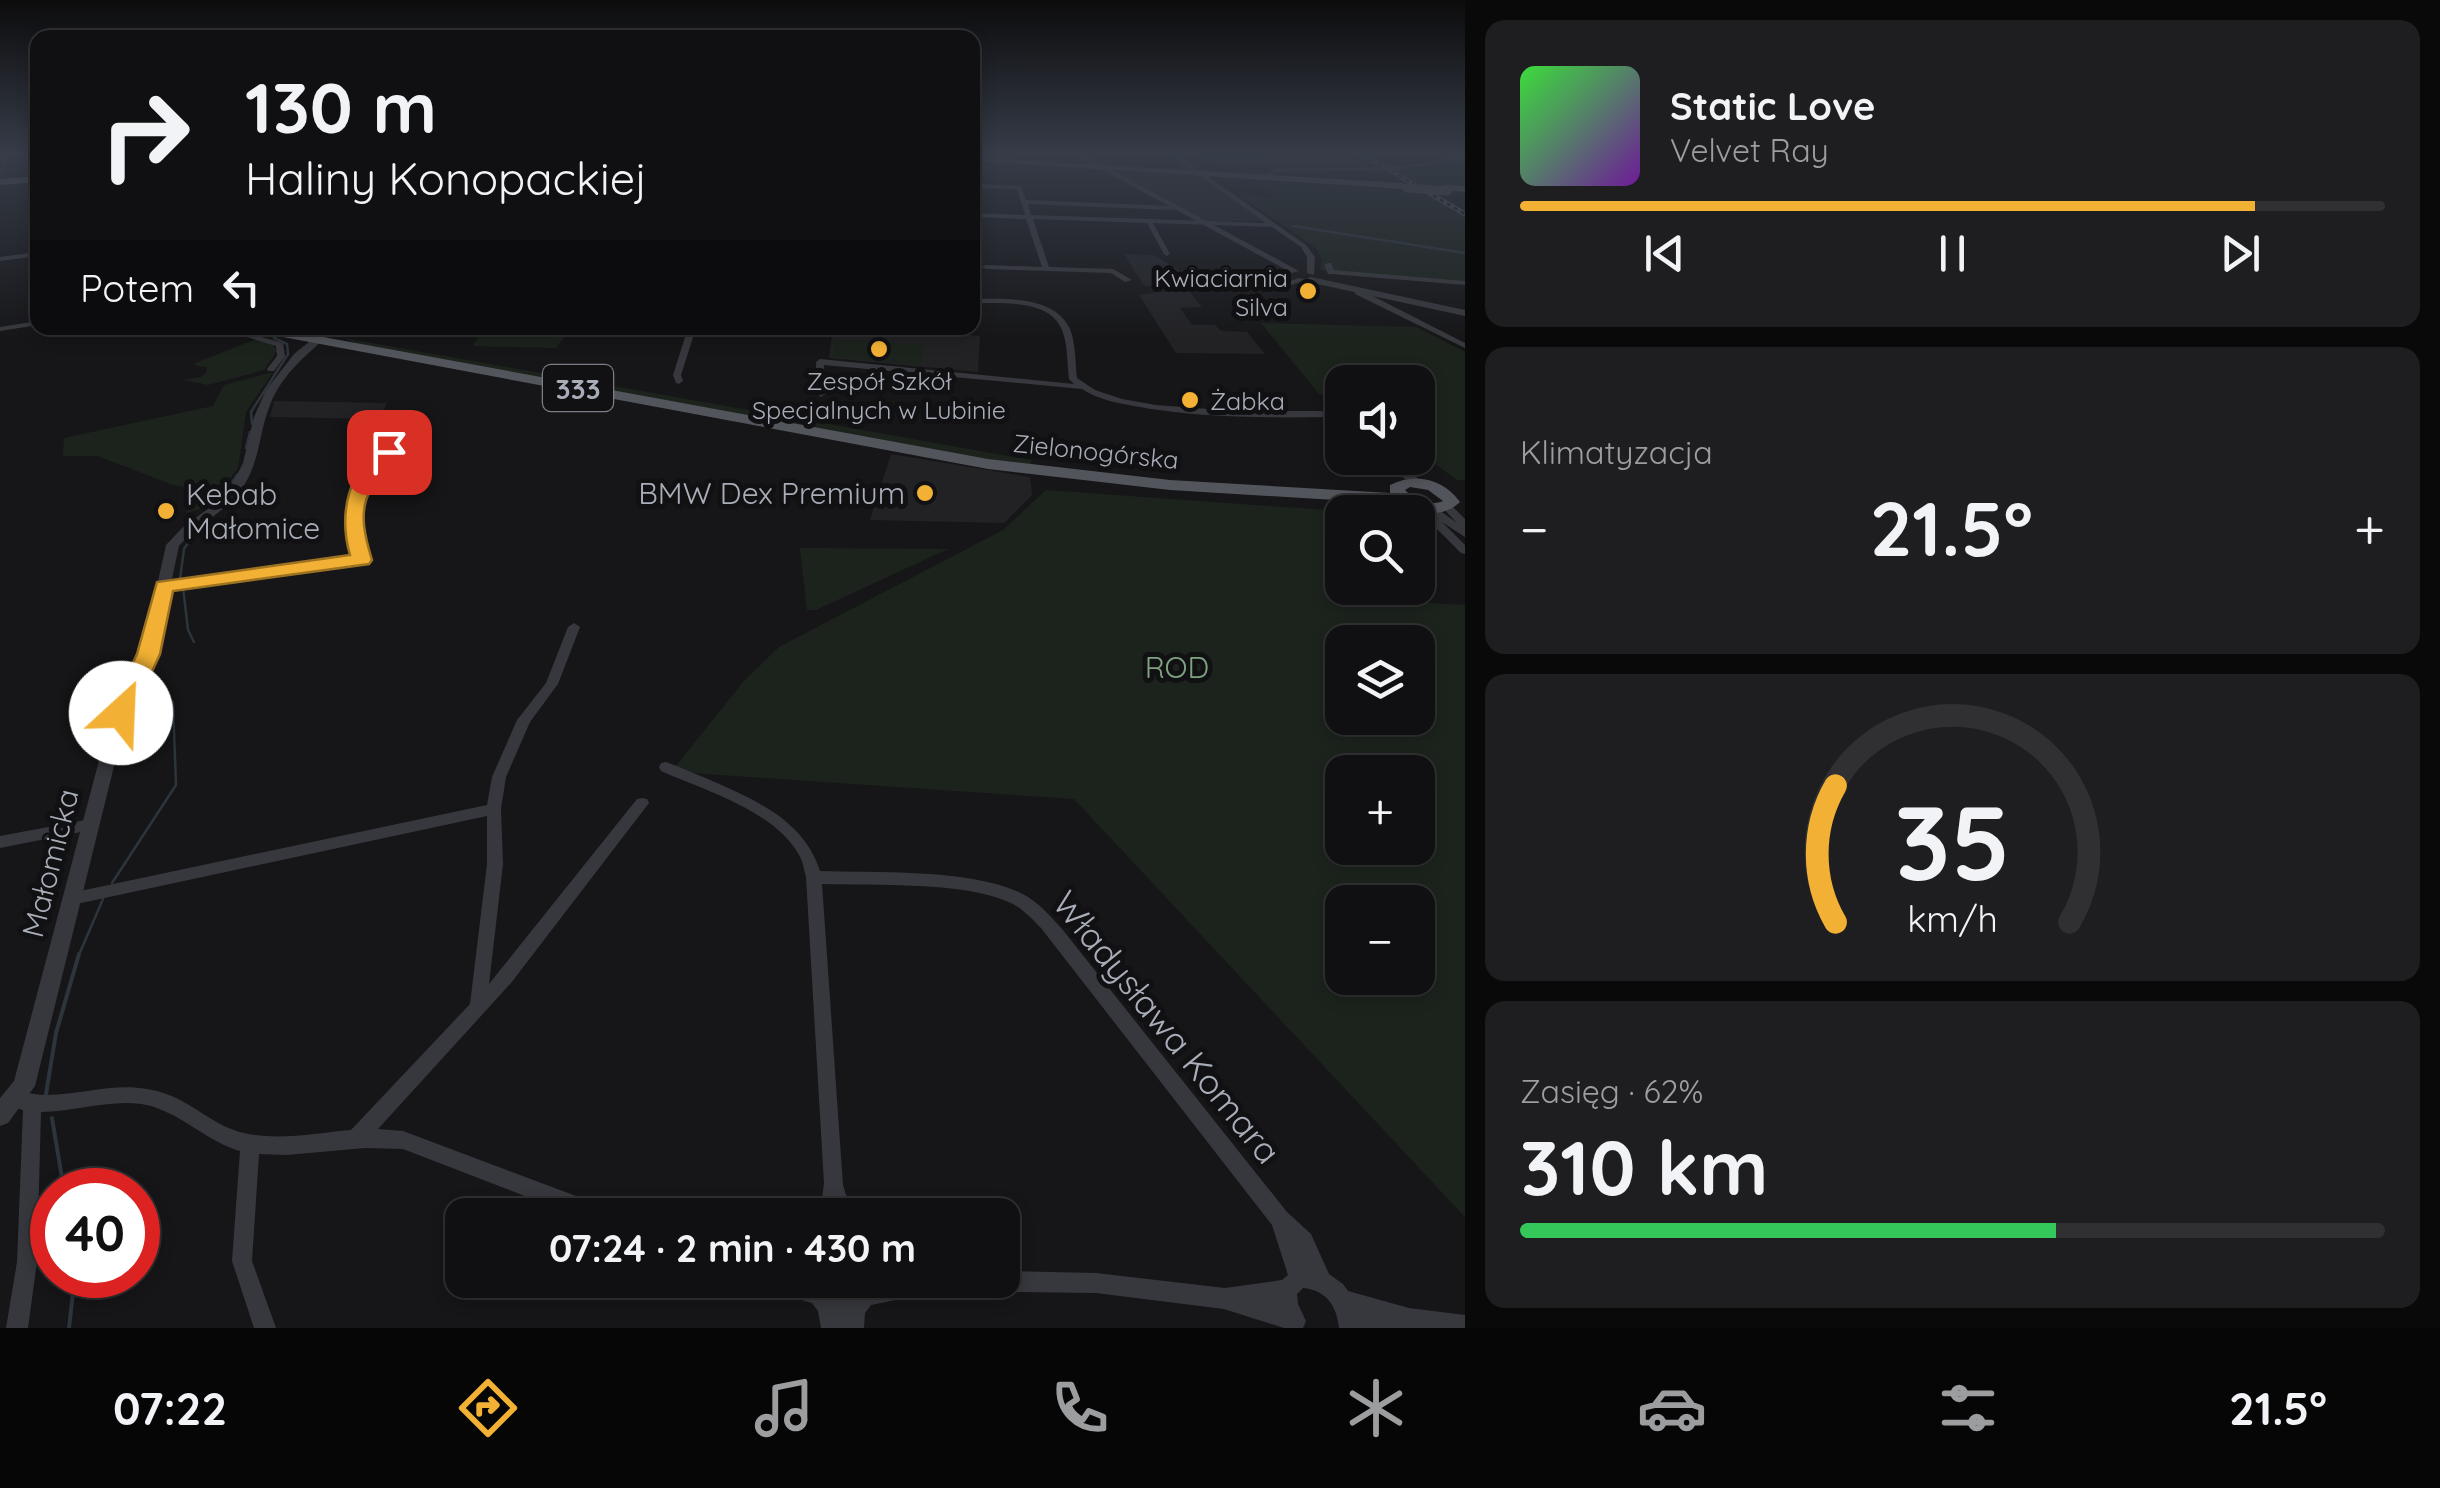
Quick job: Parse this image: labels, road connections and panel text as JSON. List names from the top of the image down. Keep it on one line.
{"streets":{"main road":["333","Zielonogórska"],"street":["Małomicka","Władysława Komara"]},"crossings":[["333","Zielonogórska"]],"parks":["ROD"],"places":["Kwiaciarnia Silva","Zespół Szkół Specjalnych w Lubinie","Żabka","BMW Dex Premium","Kebab Małomice"],"page":{"turn":["130 m","Haliny Konopackiej"],"song":["Static Love","Velvet Ray"],"then":"Potem","tile":["Klimatyzacja",["Zasięg · 62%","310 km"]],"map_buttons":["+","−"],"heat":["−","21.5°","+"],"limit":"40","trip":"07:24 · 2 min · 430 m","tabs":["07:22","21.5°"],"gauge":["35","km/h"]}}
